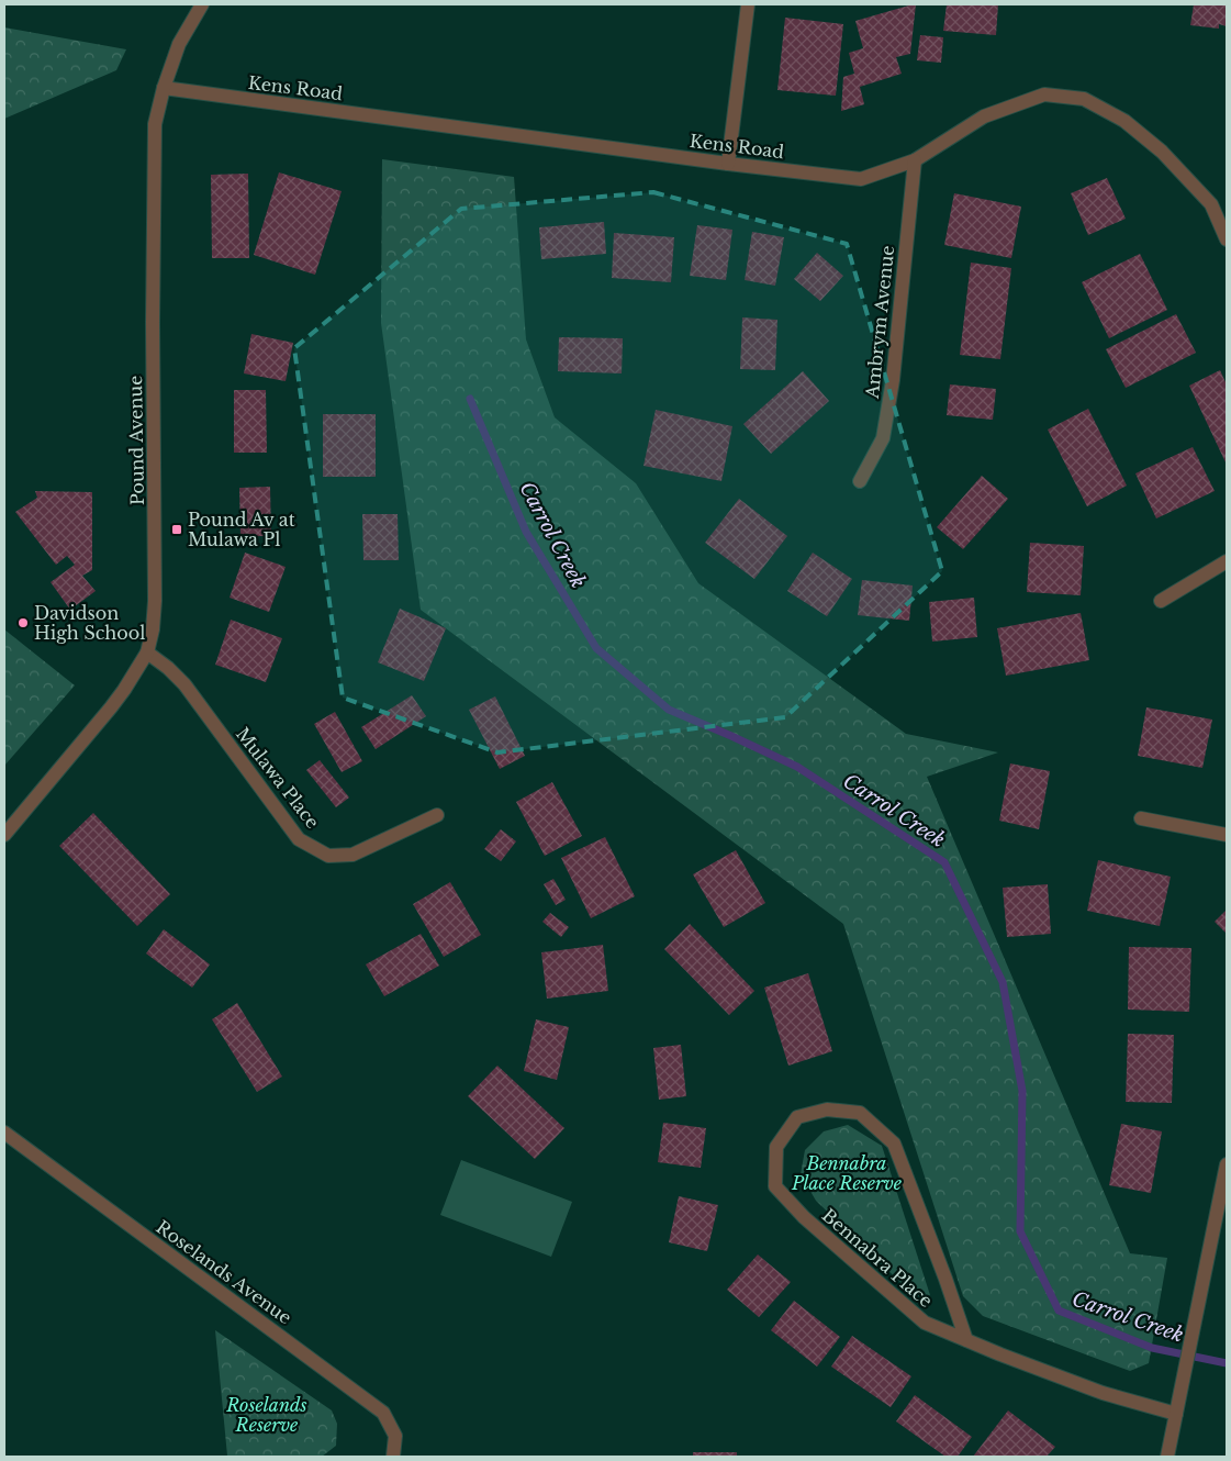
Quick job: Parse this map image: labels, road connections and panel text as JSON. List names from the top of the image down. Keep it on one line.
{"streets":{"street":["Kens Road","Ambrym Avenue","Pound Avenue","Mulawa Place","Bennabra Place","Roselands Avenue"]},"crossings":[["Kens Road","Ambrym Avenue"],["Kens Road","Pound Avenue"],["Pound Avenue","Mulawa Place"]],"water":["Carrol Creek"],"parks":["Bennabra Place Reserve","Roselands Reserve"],"places":{"transit":["Pound Av at Mulawa Pl"],"other":["Davidson High School"]}}
